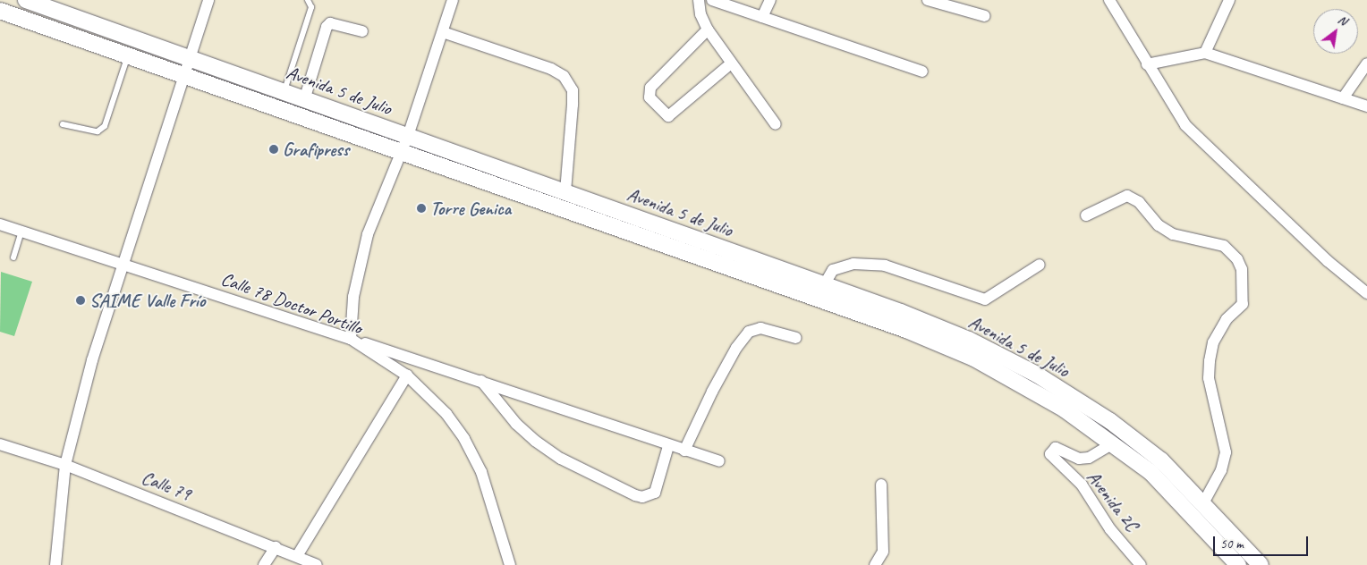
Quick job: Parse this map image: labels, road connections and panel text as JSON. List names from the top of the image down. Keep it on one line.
{"streets":{"main road":["Avenida 5 de Julio"],"street":["Calle 78 Doctor Portillo","Calle 79","Avenida 2C"]},"crossings":[["Avenida 5 de Julio","Avenida 2C"]],"places":["Grafipress","Torre Genica","SAIME Valle Frío"],"scale_bar":"50 m","north":"top right"}
